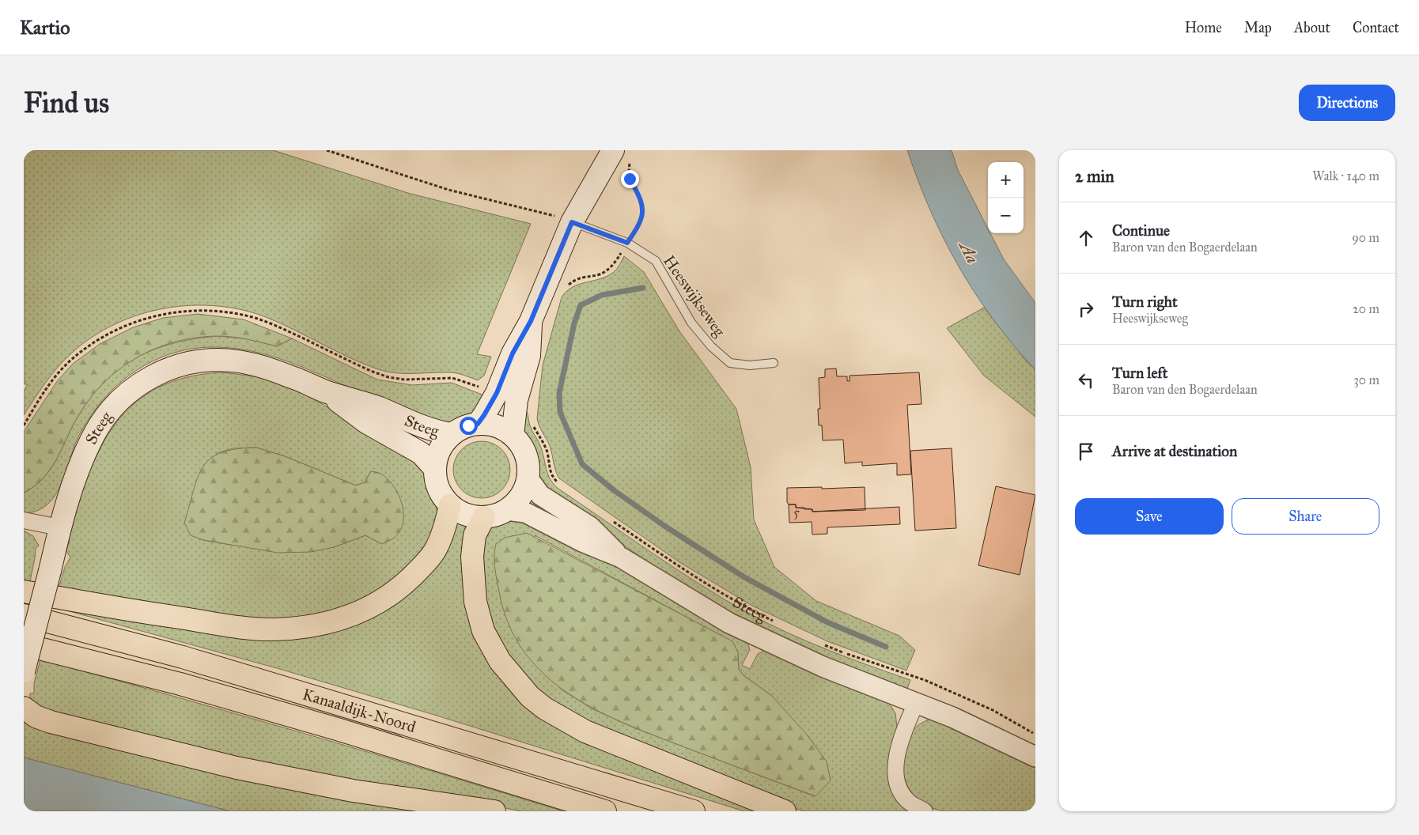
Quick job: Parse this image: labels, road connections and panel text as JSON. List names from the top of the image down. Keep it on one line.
{"streets":{"highway":["Kanaaldijk-Noord"],"main road":["Steeg"],"lane":["Heeswijkseweg"]},"water":["Aa"],"house_numbers":["5"],"page":{"header":"Kartio","nav":["Home","Map","About","Contact"],"buttons":["Directions",["Save","Share"]],"title":"Find us","heading":["2 min","Walk · 140 m"],"map_buttons":["+","−"],"list":[["Continue","Baron van den Bogaerdelaan","90 m"],["Turn right","Heeswijkseweg","20 m"],["Turn left","Baron van den Bogaerdelaan","30 m"],"Arrive at destination"]}}
